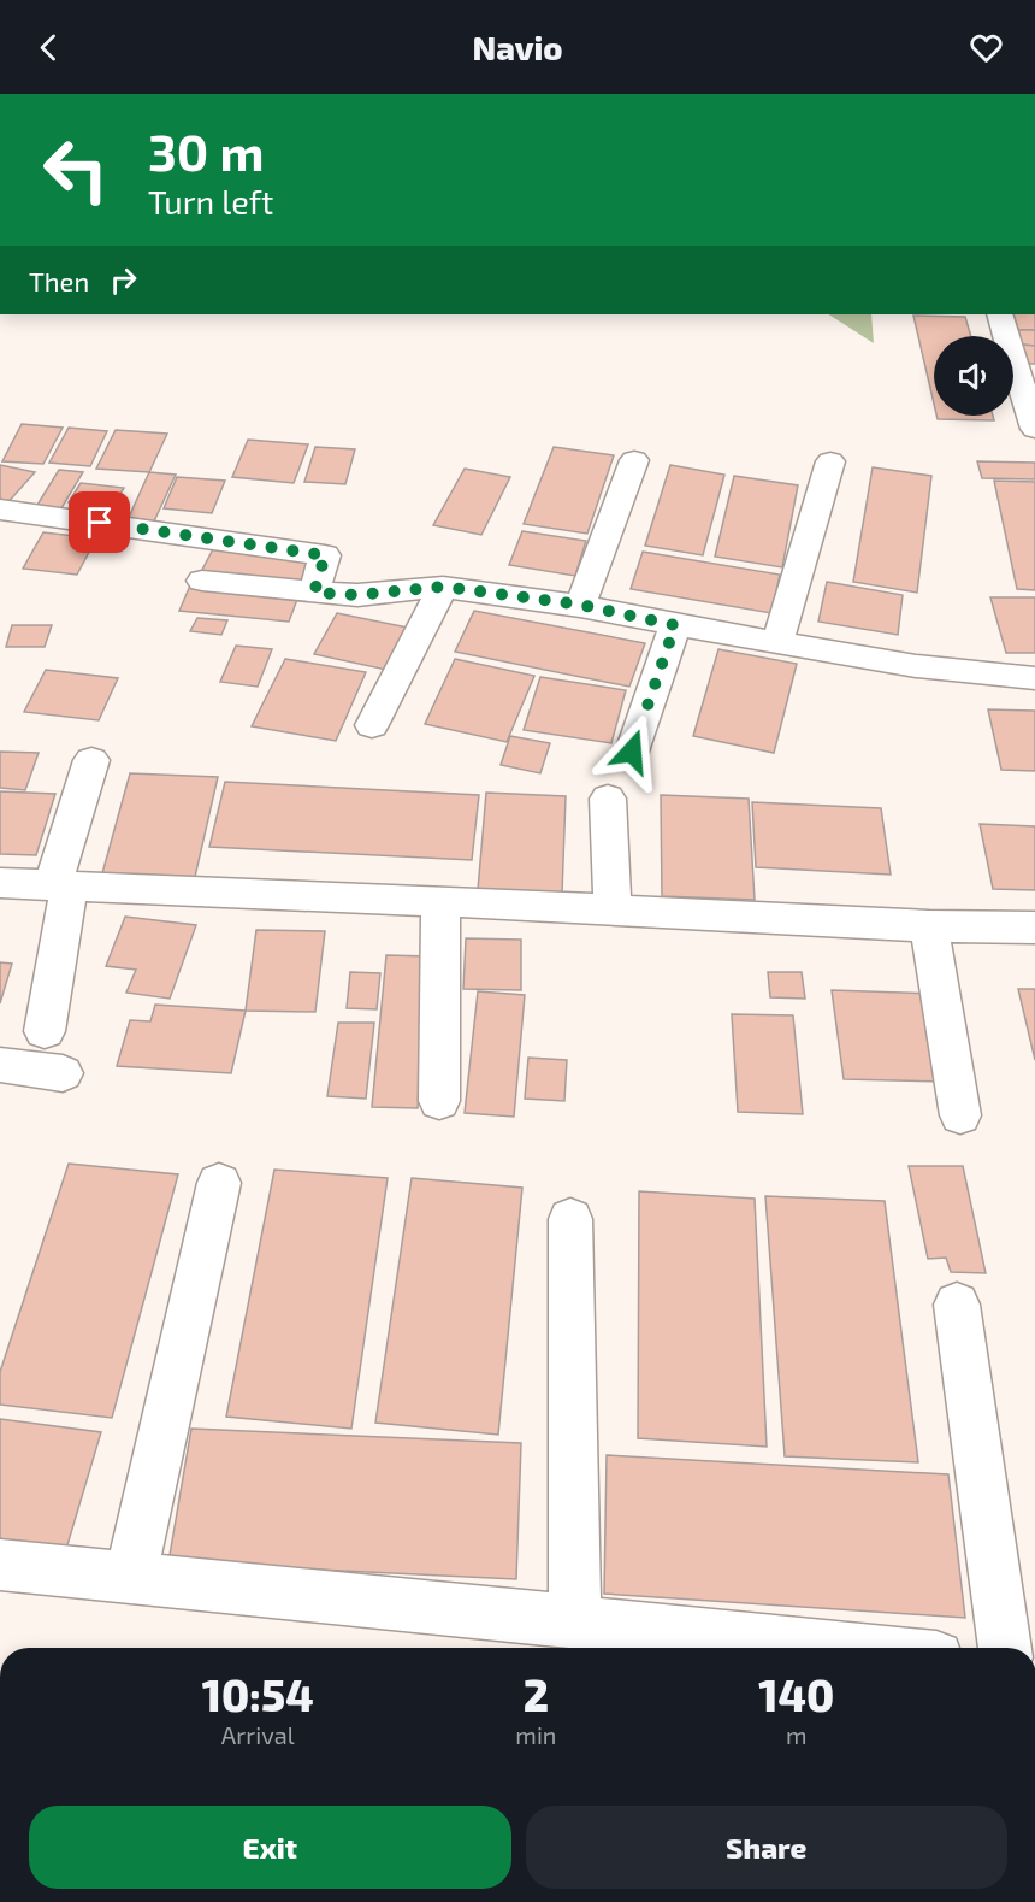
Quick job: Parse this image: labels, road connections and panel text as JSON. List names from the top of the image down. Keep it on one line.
{"page":{"header":"Navio","turn":["30 m","Turn left"],"then":"Then","eta":["10:54","Arrival","2","min","140","m"],"buttons":["Exit","Share"]}}
